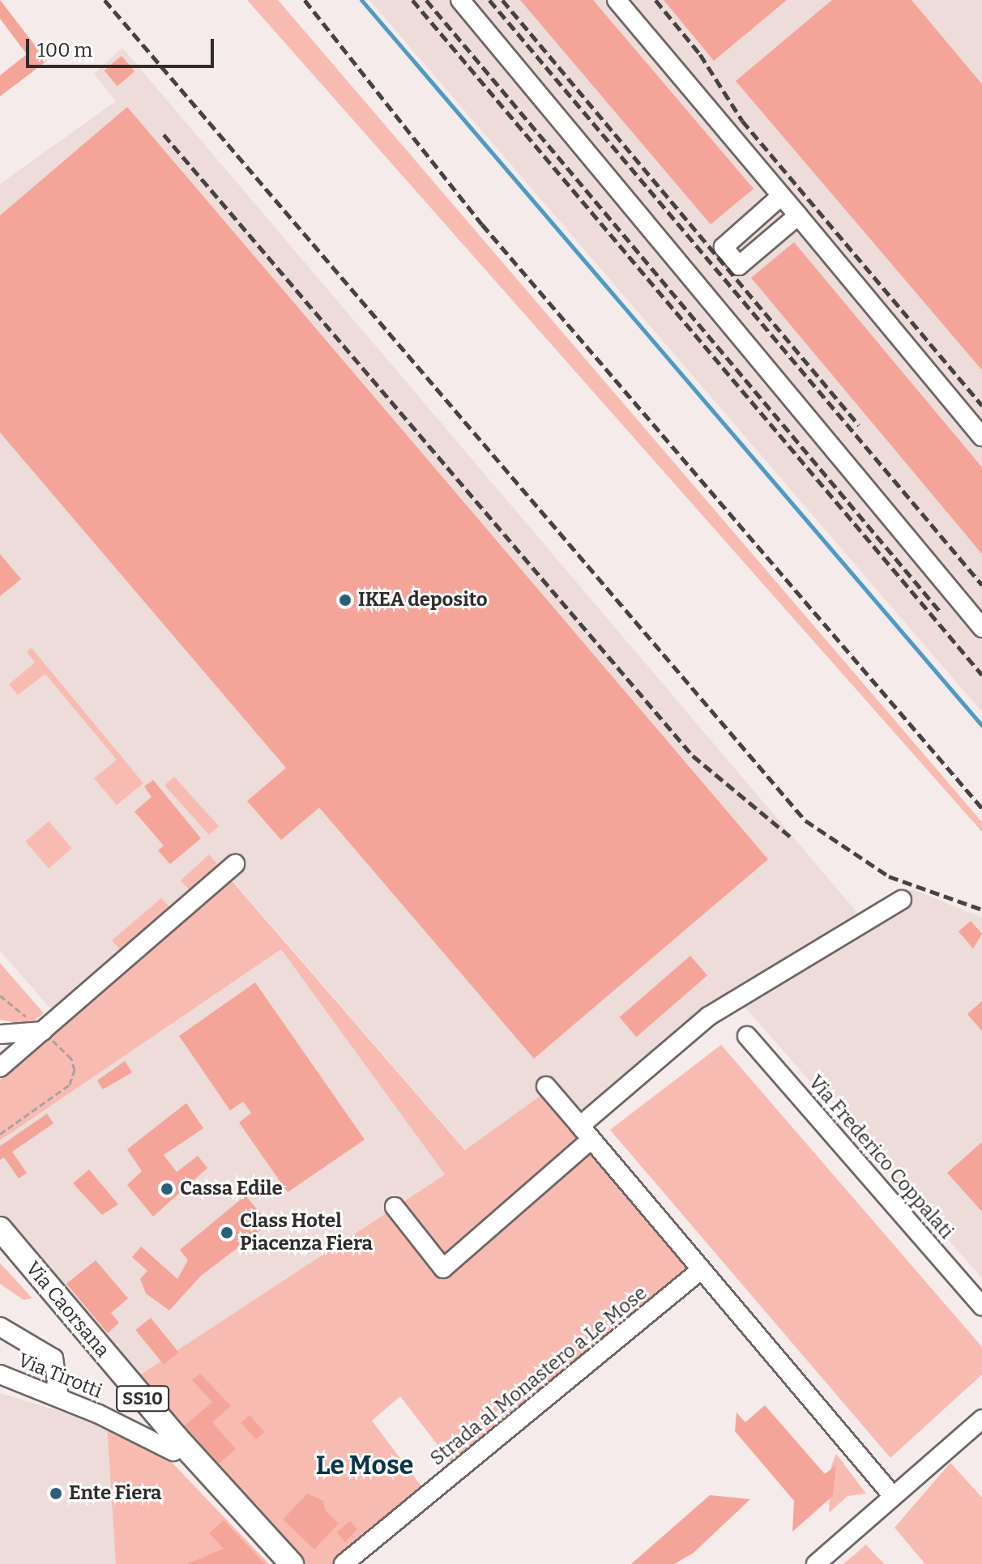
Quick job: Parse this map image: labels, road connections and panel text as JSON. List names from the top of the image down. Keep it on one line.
{"streets":{"main road":["Via Caorsana","SS10"],"street":["Via Frederico Coppalati","Via Tirotti","Strada al Monastero a Le Mose"]},"crossings":[["Via Caorsana","Via Tirotti"]],"districts":["Le Mose"],"places":["IKEA deposito","Cassa Edile","Class Hotel Piacenza Fiera","Ente Fiera"],"scale_bar":"100 m"}
